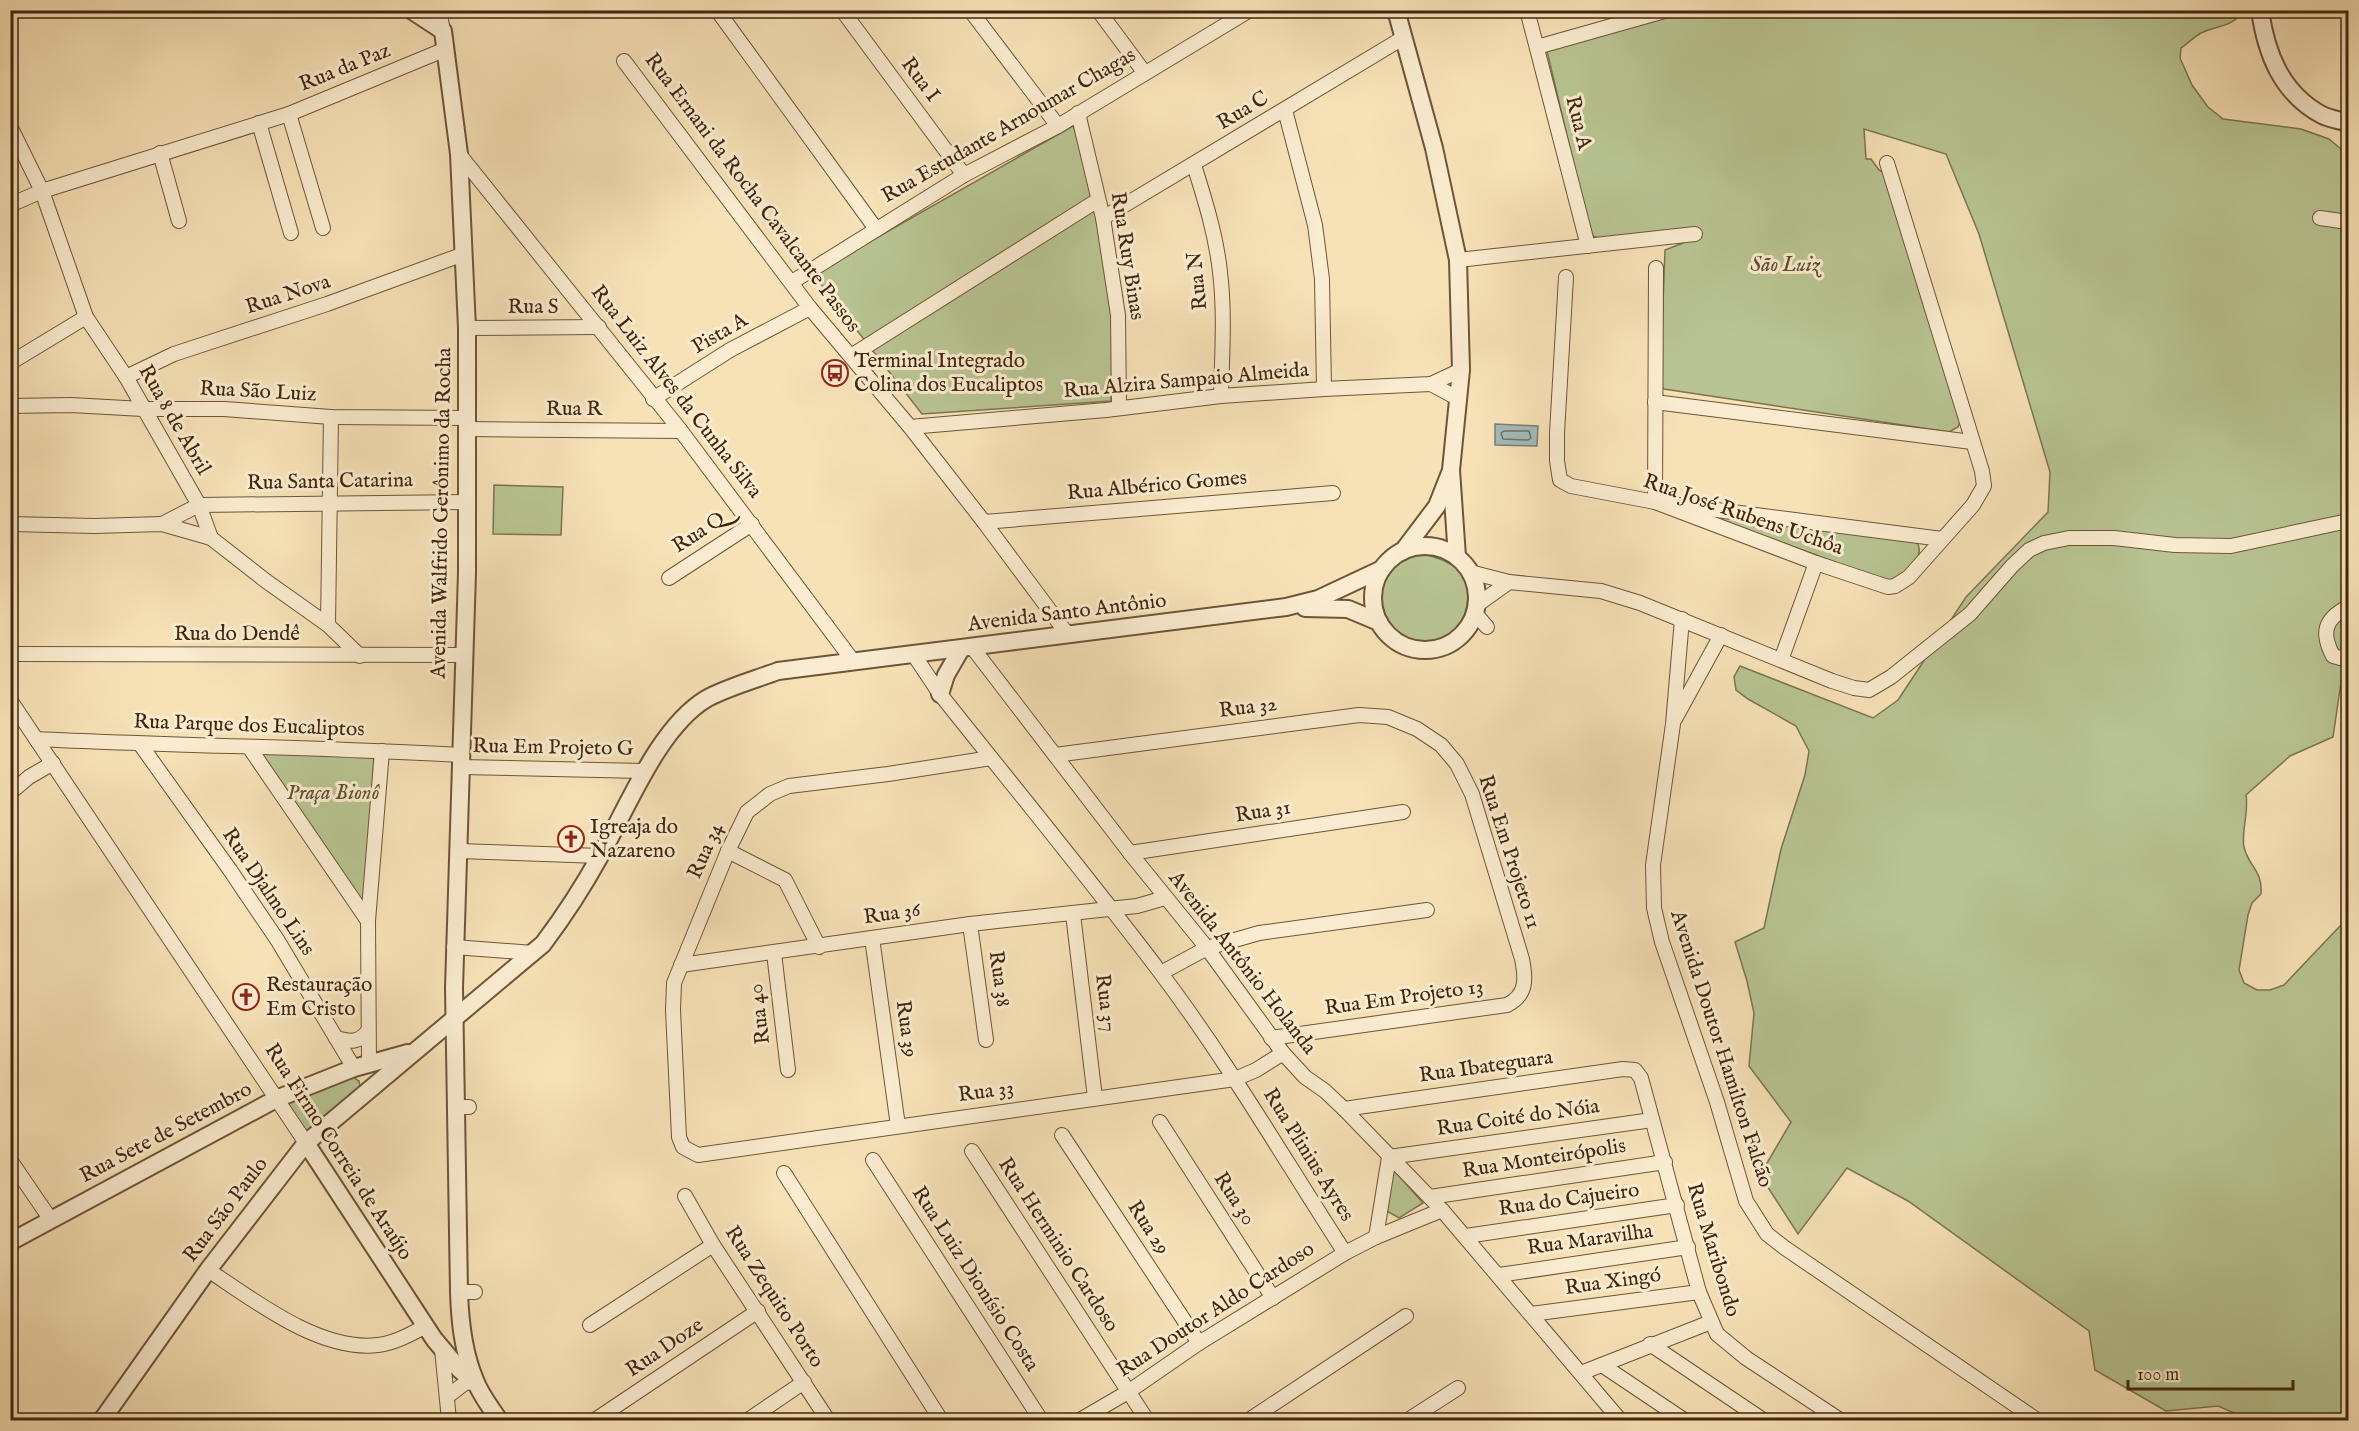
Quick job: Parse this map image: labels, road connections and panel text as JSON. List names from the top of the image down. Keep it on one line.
{"streets":{"street":["Rua da Paz","Rua I","Rua C","Rua A","Rua Estudante Arnoumar Chagas","Rua Ernani da Rocha Cavalcante Passos","Rua Ruy Binas","Rua N","Rua Nova","Rua S","Pista A","Rua Alzira Sampaio Almeida","Rua São Luiz","Rua Luiz Alves da Cunha Silva","Rua R","Rua 8 de Abril","Rua Santa Catarina","Rua Albérico Gomes","Avenida Walfrido Gerônimo da Rocha","Rua José Rubens Uchôa","Rua Q","Avenida Santo Antônio","Rua do Dendê","Rua 32","Rua Parque dos Eucaliptos","Rua Em Projeto G","Rua 31","Rua 34","Rua Em Projeto 11","Rua Djalmo Lins","Rua 36","Avenida Antônio Holanda","Rua 38","Rua Em Projeto 13","Rua 37","Rua 40","Rua 39","Avenida Doutor Hamilton Falcão","Rua Ibateguara","Rua 33","Rua Coité do Nóia","Rua Sete de Setembro","Rua Firmo Correia de Araújo","Rua Plinius Ayres","Rua Monteirópolis","Rua 30","Rua do Cajueiro","Rua São Paulo","Rua 29","Rua Maravilha","Rua Herminio Cardoso","Rua Maribondo","Rua Luiz Dionísio Costa","Rua Xingó","Rua Zequito Porto","Rua Doutor Aldo Cardoso","Rua Doze"]},"crossings":[["Rua da Paz","Rua 8 de Abril"],["Rua da Paz","Avenida Walfrido Gerônimo da Rocha"],["Rua I","Rua Estudante Arnoumar Chagas"],["Rua C","Rua Ruy Binas"],["Rua C","Rua N"],["Rua Estudante Arnoumar Chagas","Rua Ernani da Rocha Cavalcante Passos"],["Rua Estudante Arnoumar Chagas","Rua Ruy Binas"],["Rua Ernani da Rocha Cavalcante Passos","Pista A"],["Rua Ernani da Rocha Cavalcante Passos","Rua Alzira Sampaio Almeida"],["Rua Ernani da Rocha Cavalcante Passos","Rua Albérico Gomes"],["Rua Ernani da Rocha Cavalcante Passos","Avenida Santo Antônio"],["Rua Ruy Binas","Rua Alzira Sampaio Almeida"],["Rua N","Rua Alzira Sampaio Almeida"],["Rua Nova","Rua 8 de Abril"],["Rua Nova","Avenida Walfrido Gerônimo da Rocha"],["Rua S","Rua Luiz Alves da Cunha Silva"],["Rua S","Avenida Walfrido Gerônimo da Rocha"],["Pista A","Rua Luiz Alves da Cunha Silva"],["Rua São Luiz","Rua R"],["Rua São Luiz","Rua 8 de Abril"],["Rua São Luiz","Avenida Walfrido Gerônimo da Rocha"],["Rua Luiz Alves da Cunha Silva","Rua R"],["Rua Luiz Alves da Cunha Silva","Avenida Walfrido Gerônimo da Rocha"],["Rua Luiz Alves da Cunha Silva","Rua Q"],["Rua Luiz Alves da Cunha Silva","Avenida Santo Antônio"],["Rua R","Avenida Walfrido Gerônimo da Rocha"],["Rua 8 de Abril","Rua Santa Catarina"],["Rua Santa Catarina","Avenida Walfrido Gerônimo da Rocha"],["Avenida Walfrido Gerônimo da Rocha","Rua do Dendê"],["Avenida Walfrido Gerônimo da Rocha","Rua Parque dos Eucaliptos"],["Avenida Walfrido Gerônimo da Rocha","Rua Em Projeto G"],["Avenida Walfrido Gerônimo da Rocha","Rua Firmo Correia de Araújo"],["Avenida Walfrido Gerônimo da Rocha","Rua São Paulo"],["Avenida Santo Antônio","Rua Em Projeto G"],["Avenida Santo Antônio","Avenida Antônio Holanda"],["Avenida Santo Antônio","Rua São Paulo"],["Rua 32","Rua Em Projeto 11"],["Rua 32","Avenida Antônio Holanda"],["Rua Parque dos Eucaliptos","Rua Em Projeto G"],["Rua Parque dos Eucaliptos","Rua Djalmo Lins"],["Rua Parque dos Eucaliptos","Rua Firmo Correia de Araújo"],["Rua 31","Avenida Antônio Holanda"],["Rua 34","Rua 36"],["Rua 34","Rua 33"],["Rua Em Projeto 11","Rua Em Projeto 13"],["Rua Djalmo Lins","Rua Sete de Setembro"],["Rua 36","Avenida Antônio Holanda"],["Rua 36","Rua 38"],["Rua 36","Rua 37"],["Rua 36","Rua 40"],["Rua 36","Rua 39"],["Avenida Antônio Holanda","Rua Em Projeto 13"],["Avenida Antônio Holanda","Rua Ibateguara"],["Avenida Antônio Holanda","Rua 33"],["Avenida Antônio Holanda","Rua Coité do Nóia"],["Avenida Antônio Holanda","Rua Monteirópolis"],["Avenida Antônio Holanda","Rua do Cajueiro"],["Avenida Antônio Holanda","Rua Maravilha"],["Avenida Antônio Holanda","Rua Xingó"],["Avenida Antônio Holanda","Rua Doutor Aldo Cardoso"],["Rua 37","Rua 33"],["Rua 39","Rua 33"],["Rua Ibateguara","Rua Maribondo"],["Rua 33","Rua Plinius Ayres"],["Rua Coité do Nóia","Rua Maribondo"],["Rua Sete de Setembro","Rua Firmo Correia de Araújo"],["Rua Sete de Setembro","Rua São Paulo"],["Rua Firmo Correia de Araújo","Rua São Paulo"],["Rua Plinius Ayres","Rua Doutor Aldo Cardoso"],["Rua Monteirópolis","Rua Maribondo"],["Rua 30","Rua Doutor Aldo Cardoso"],["Rua do Cajueiro","Rua Maribondo"],["Rua 29","Rua Doutor Aldo Cardoso"],["Rua Maravilha","Rua Maribondo"],["Rua Herminio Cardoso","Rua Doutor Aldo Cardoso"],["Rua Maribondo","Rua Xingó"],["Rua Zequito Porto","Rua Doze"]],"parks":["São Luiz","Praça Bionô"],"places":{"bus stop":["Terminal Integrado Colina dos Eucaliptos"],"church":["Igreaja do Nazareno","Restauração Em Cristo"]},"scale_bar":"100 m"}
